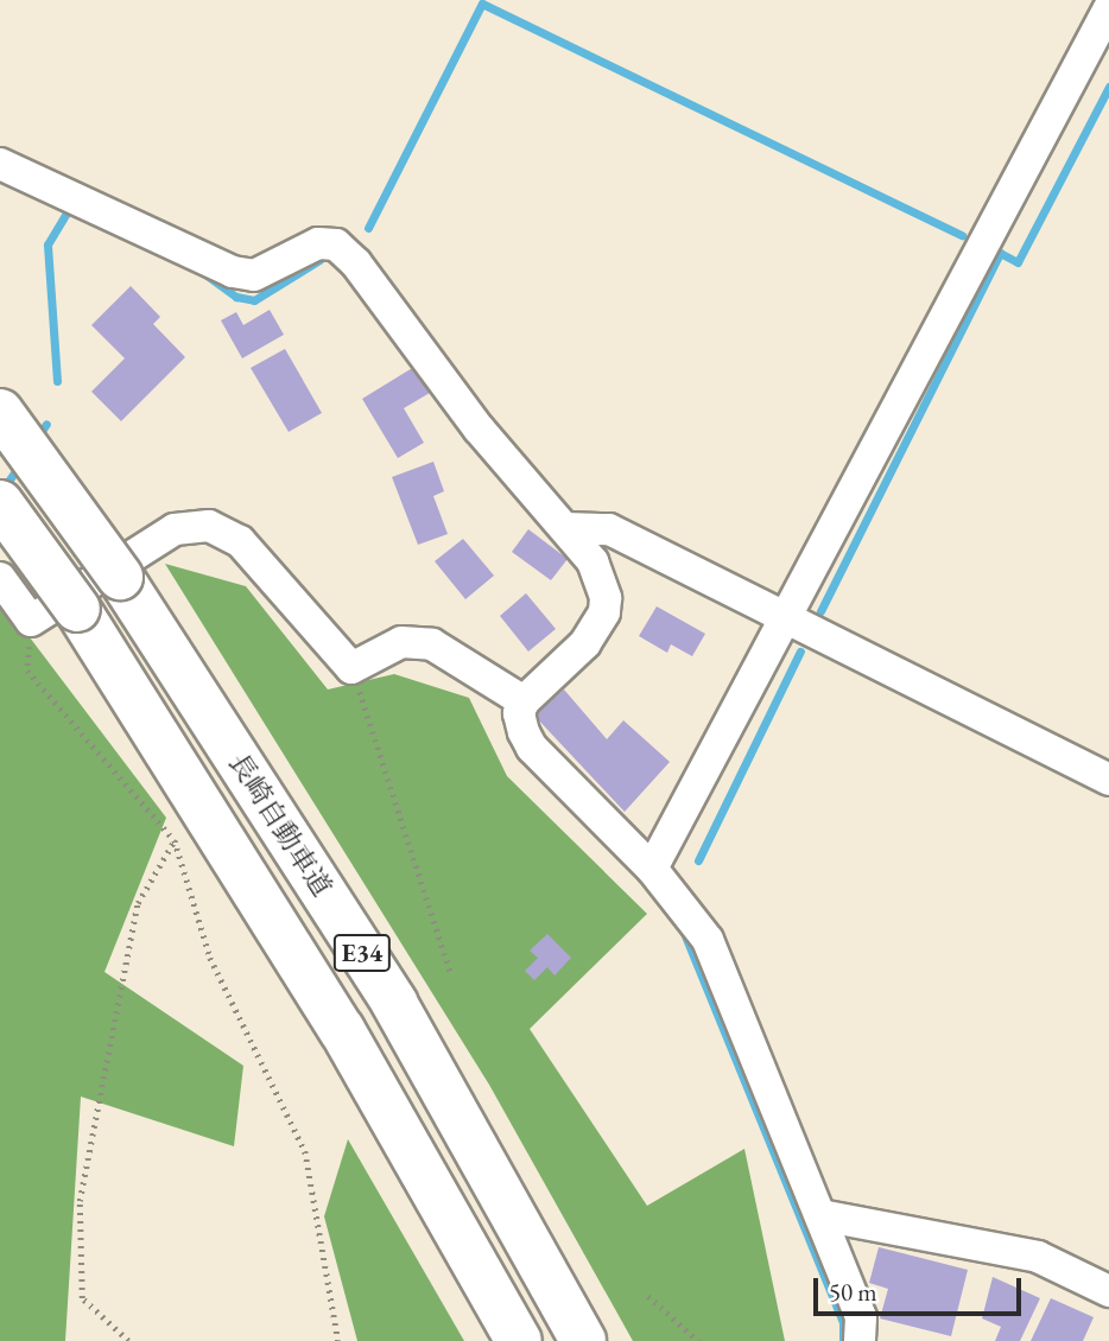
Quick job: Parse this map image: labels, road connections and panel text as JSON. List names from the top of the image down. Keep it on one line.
{"streets":{"highway":["長崎自動車道","E34"]},"scale_bar":"50 m"}
